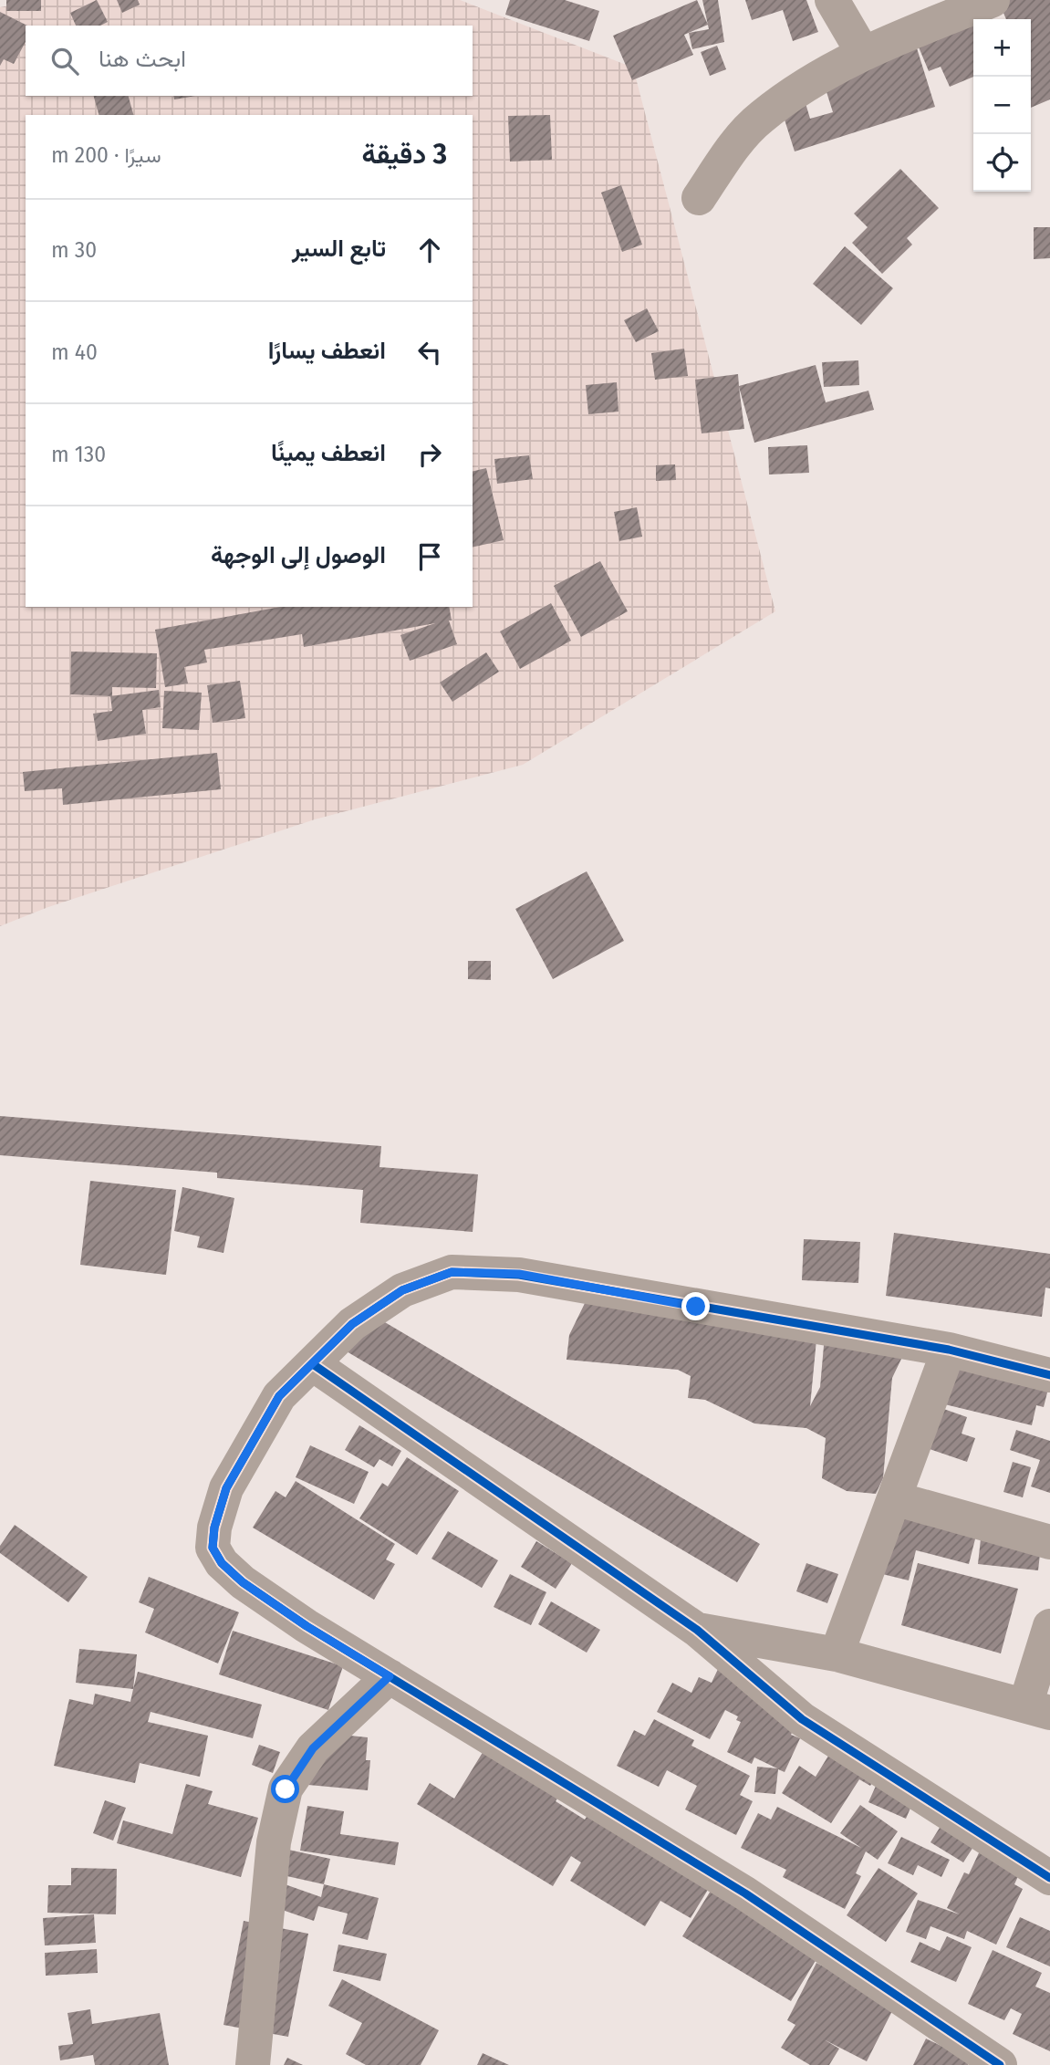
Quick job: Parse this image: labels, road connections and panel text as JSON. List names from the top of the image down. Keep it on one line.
{"page":{"map_buttons":["+","−"],"search":"ابحث هنا","heading":["3 دقيقة","سيرًا · 200 m"],"list":[["تابع السير","30 m"],["انعطف يسارًا","40 m"],["انعطف يمينًا","130 m"],"الوصول إلى الوجهة"]}}
